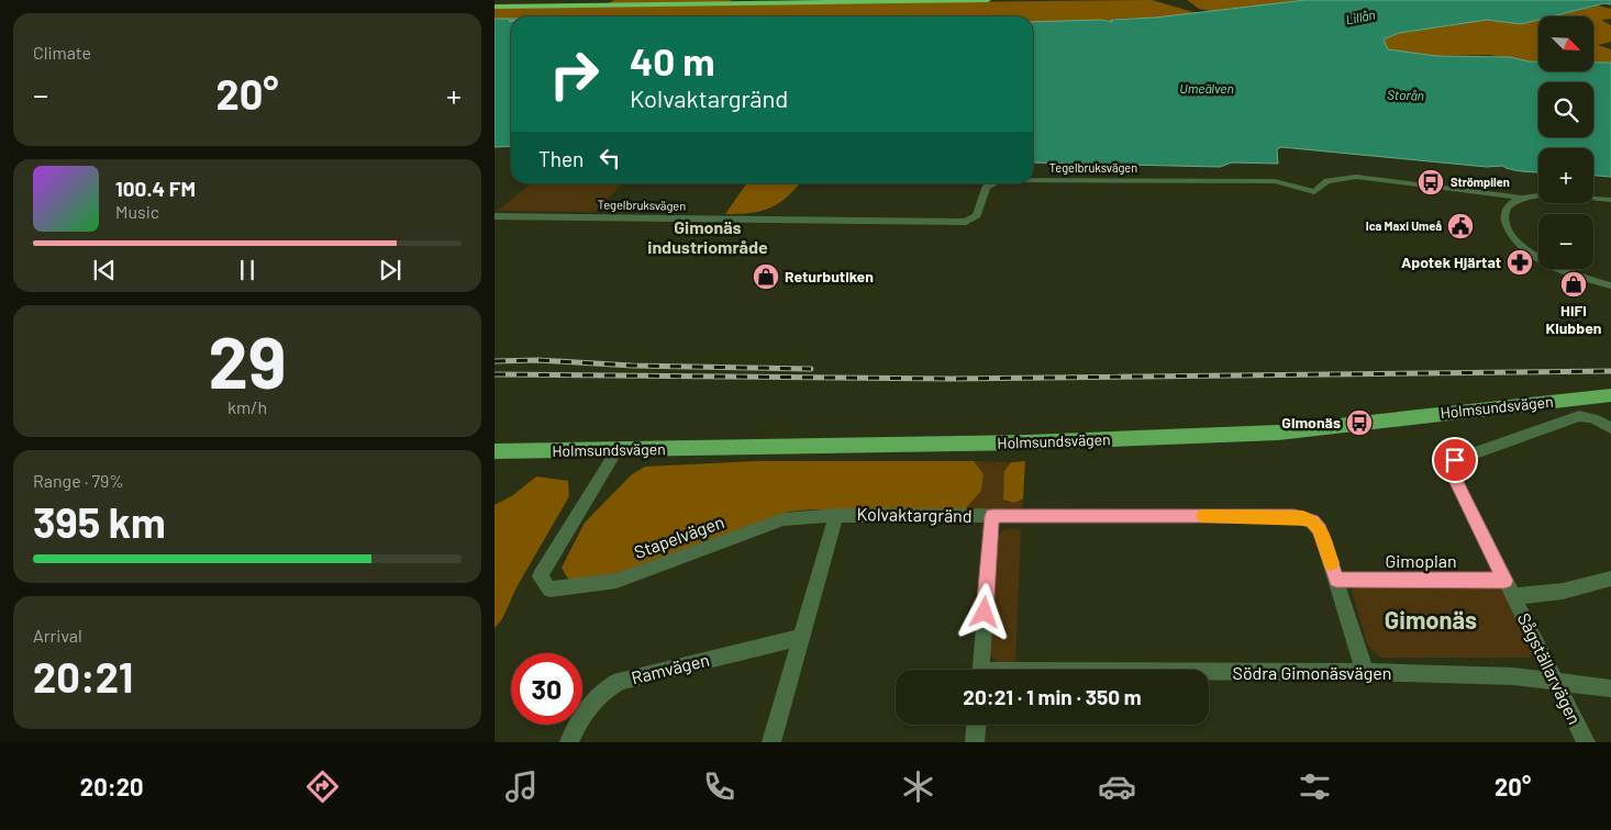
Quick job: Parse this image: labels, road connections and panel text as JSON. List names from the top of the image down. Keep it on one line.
{"streets":{"main road":["Holmsundsvägen"],"street":["Tegelbruksvägen","Kolvaktargränd","Stapelvägen","Gimoplan","Ramvägen","Sågställarvägen","Södra Gimonäsvägen"]},"crossings":[["Holmsundsvägen","Stapelvägen"],["Kolvaktargränd","Stapelvägen"],["Kolvaktargränd","Gimoplan"],["Kolvaktargränd","Södra Gimonäsvägen"],["Gimoplan","Sågställarvägen"],["Sågställarvägen","Södra Gimonäsvägen"]],"districts":["Gimonäs industriområde","Gimonäs"],"water":["Lillån","Umeälven","Storån"],"places":{"bus stop":["Strömpilen","Gimonäs"],"public building":["Ica Maxi Umeå"],"pharmacy":["Apotek Hjärtat"],"shop":["Returbutiken","HiFi Klubben"]},"north":"bottom right","page":{"tile":["Climate",["29","km/h"],["Range · 79%","395 km"],["Arrival","20:21"]],"map_buttons":["+","−"],"turn":["40 m","Kolvaktargränd"],"heat":["−","20°","+"],"then":"Then","song":["100.4 FM","Music"],"limit":"30","trip":"20:21 · 1 min · 350 m","tabs":["20:20","20°"]}}
